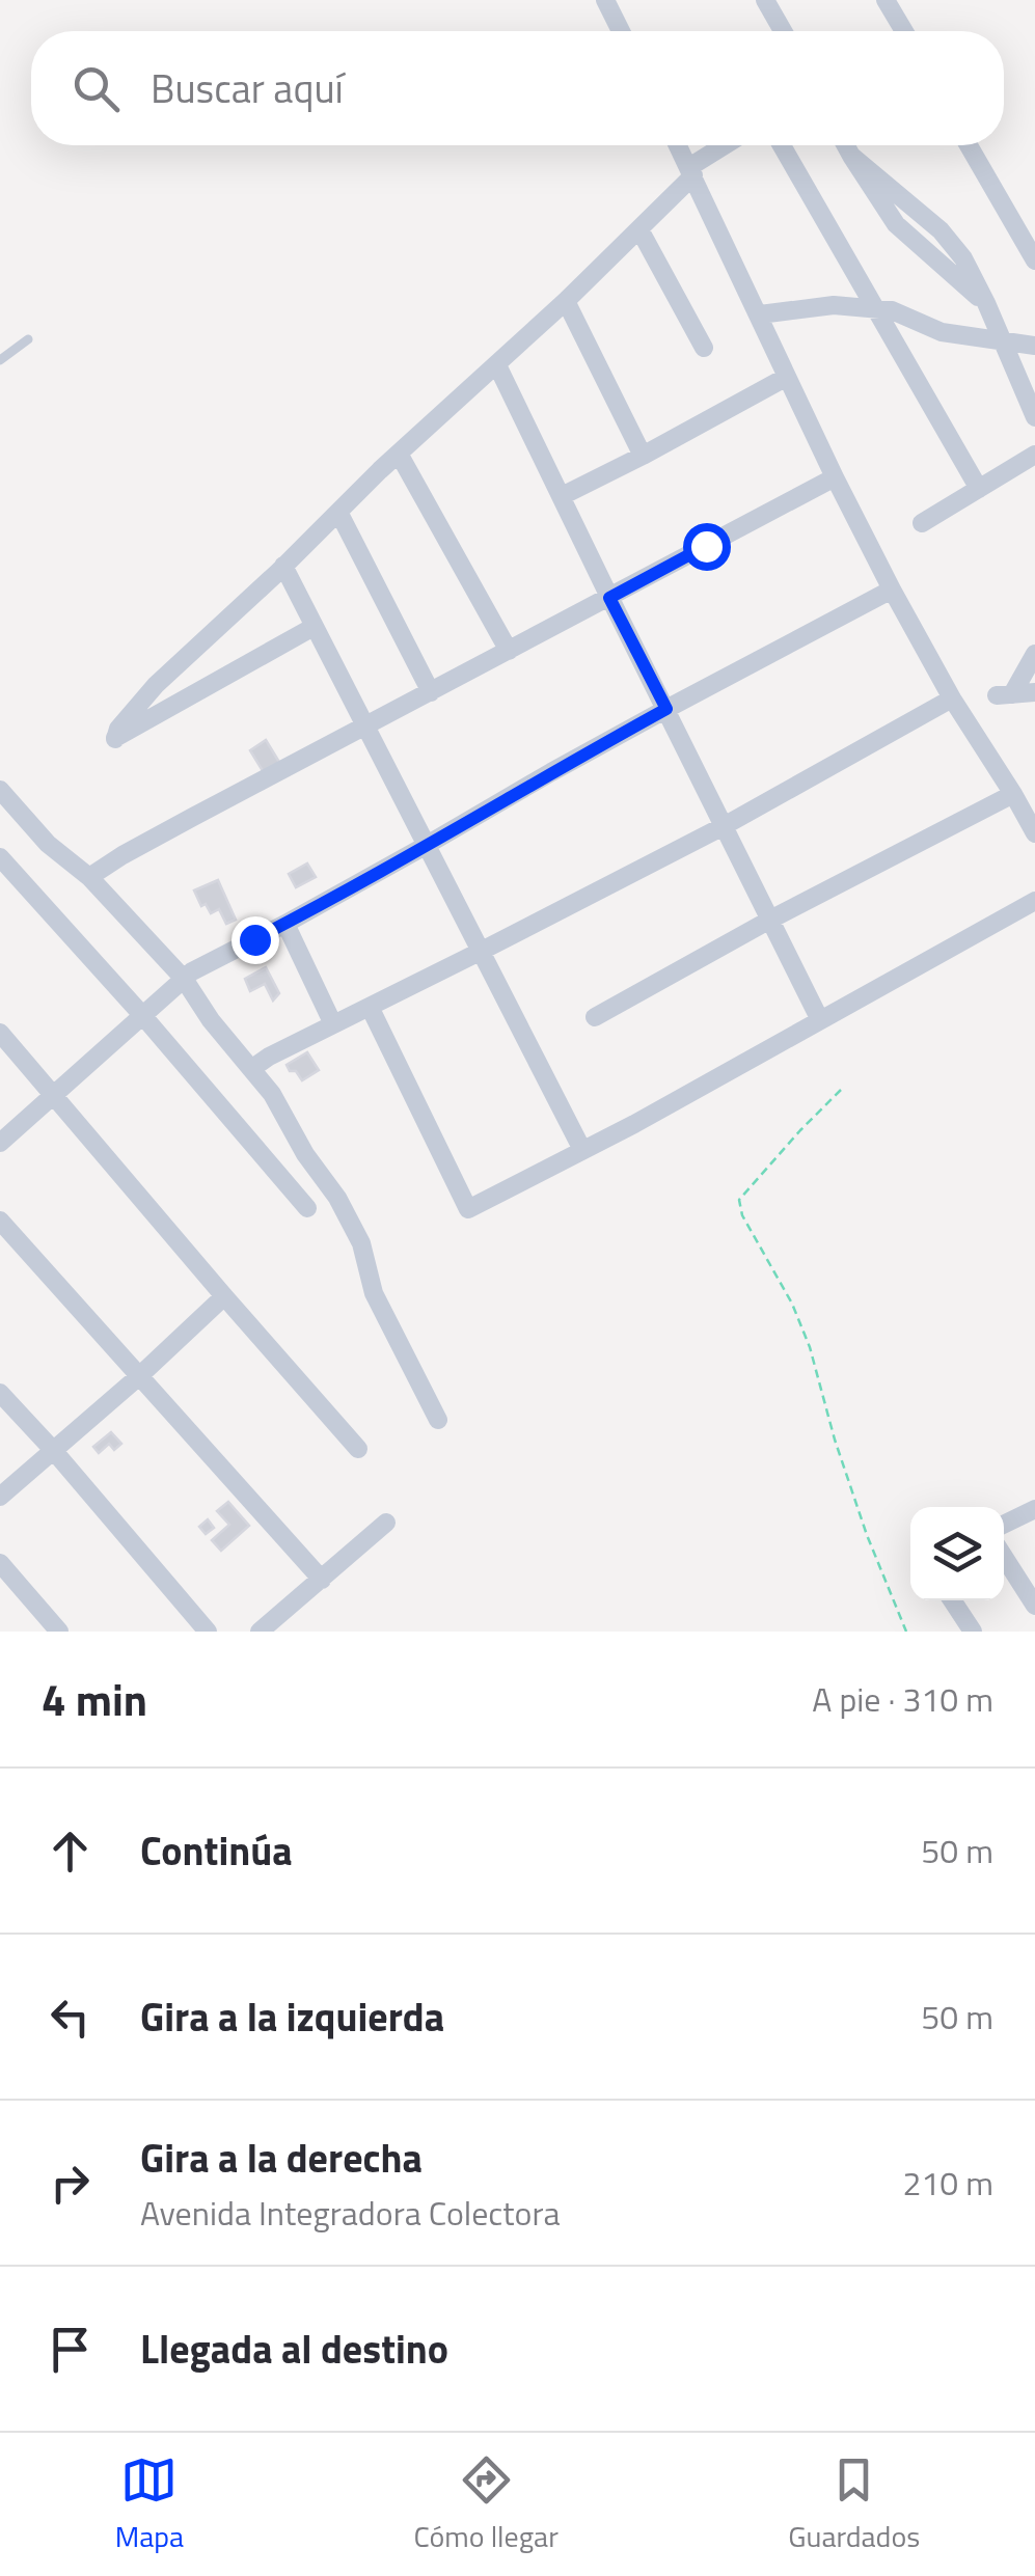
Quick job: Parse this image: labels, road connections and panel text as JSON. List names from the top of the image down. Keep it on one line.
{"page":{"search":"Buscar aquí","heading":["4 min","A pie · 310 m"],"list":[["Continúa","50 m"],["Gira a la izquierda","50 m"],["Gira a la derecha","Avenida Integradora Colectora","210 m"],"Llegada al destino"],"nav":["Mapa","Cómo llegar","Guardados"]}}
